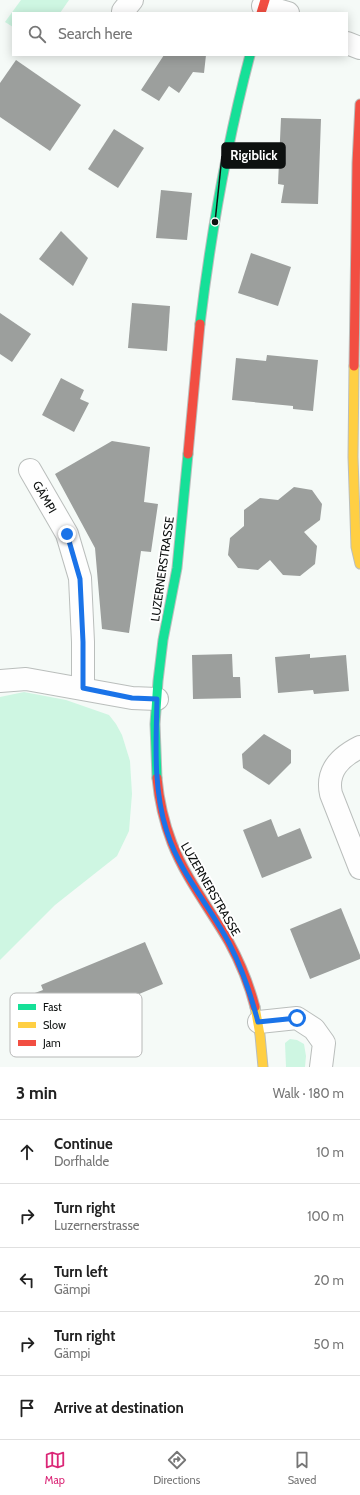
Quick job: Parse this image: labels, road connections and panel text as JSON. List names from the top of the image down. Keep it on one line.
{"streets":{"main road":["LUZERNERSTRASSE"],"street":["GÄMPI"]},"places":["Rigiblick"],"legend":["Fast","Slow","Jam"],"page":{"search":"Search here","heading":["3 min","Walk · 180 m"],"list":[["Continue","Dorfhalde","10 m"],["Turn right","Luzernerstrasse","100 m"],["Turn left","Gämpi","20 m"],["Turn right","Gämpi","50 m"],"Arrive at destination"],"nav":["Map","Directions","Saved"]}}
